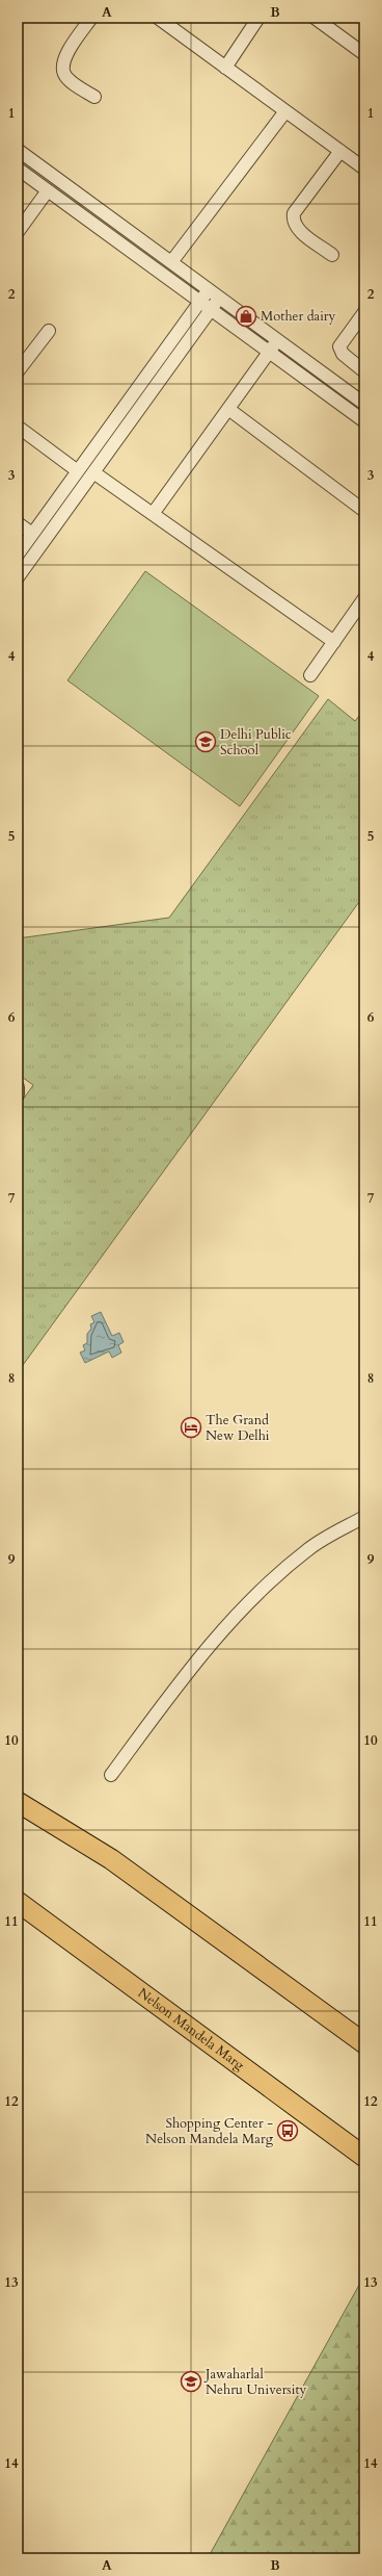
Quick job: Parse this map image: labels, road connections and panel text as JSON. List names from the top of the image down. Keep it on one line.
{"streets":{"main road":["Nelson Mandela Marg"]},"places":{"shop":["Mother dairy"],"school or university":["Delhi Public School","Jawaharlal Nehru University"],"hotel":["The Grand New Delhi"],"bus stop":["Shopping Center - Nelson Mandela Marg"]},"grid":{"columns":["A","B"],"rows":["1","2","3","4","5","6","7","8","9","10","11","12","13","14"]}}
